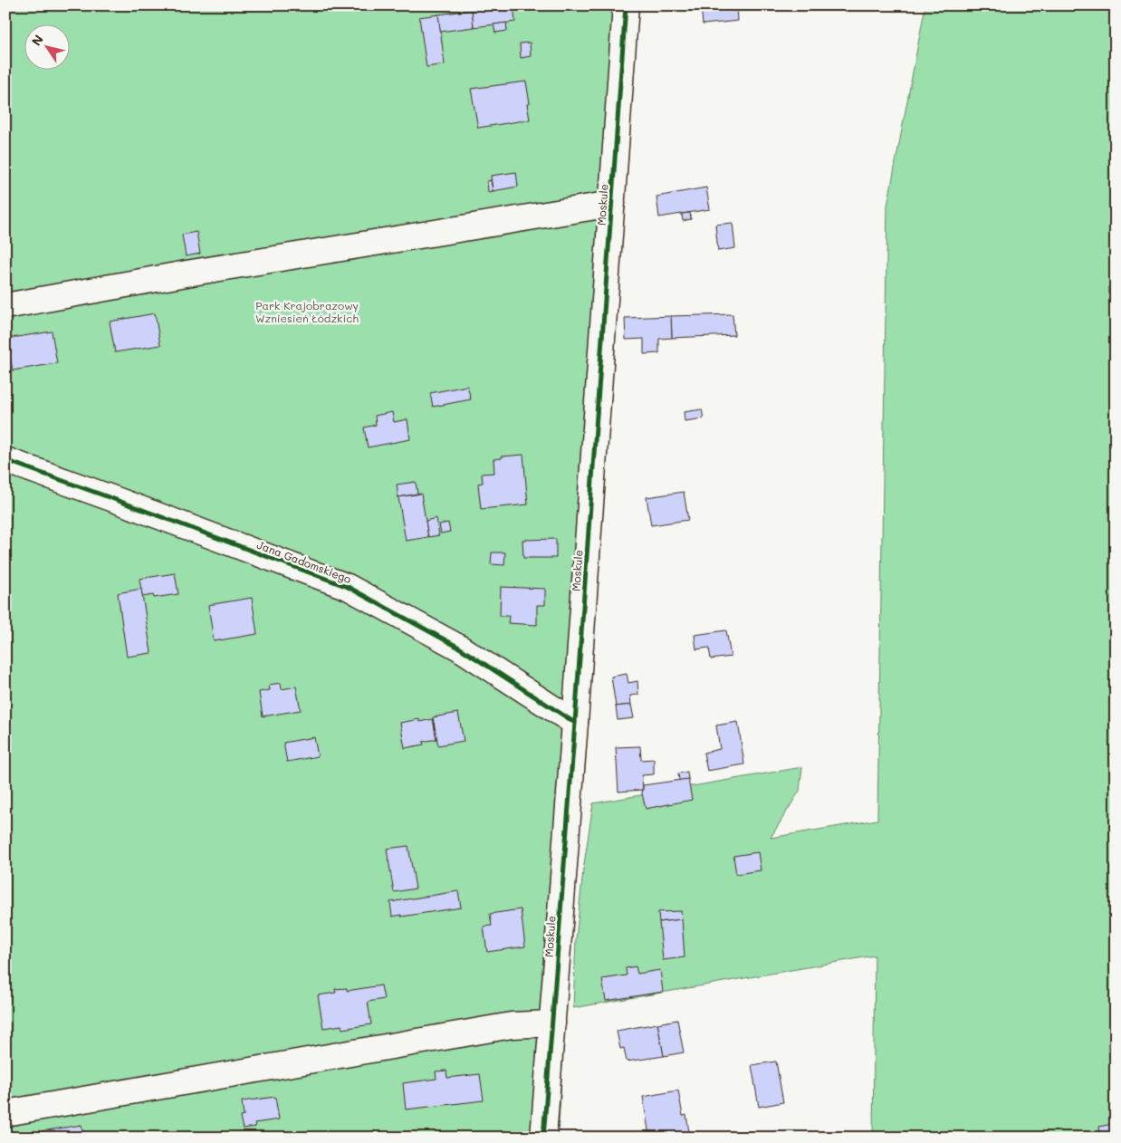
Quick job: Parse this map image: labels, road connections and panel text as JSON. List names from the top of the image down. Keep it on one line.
{"streets":{"street":["Moskule","Jana Gadomskiego"]},"crossings":[["Moskule","Jana Gadomskiego"]],"parks":["Park Krajobrazowy Wzniesień Łódzkich"],"north":"top left"}
